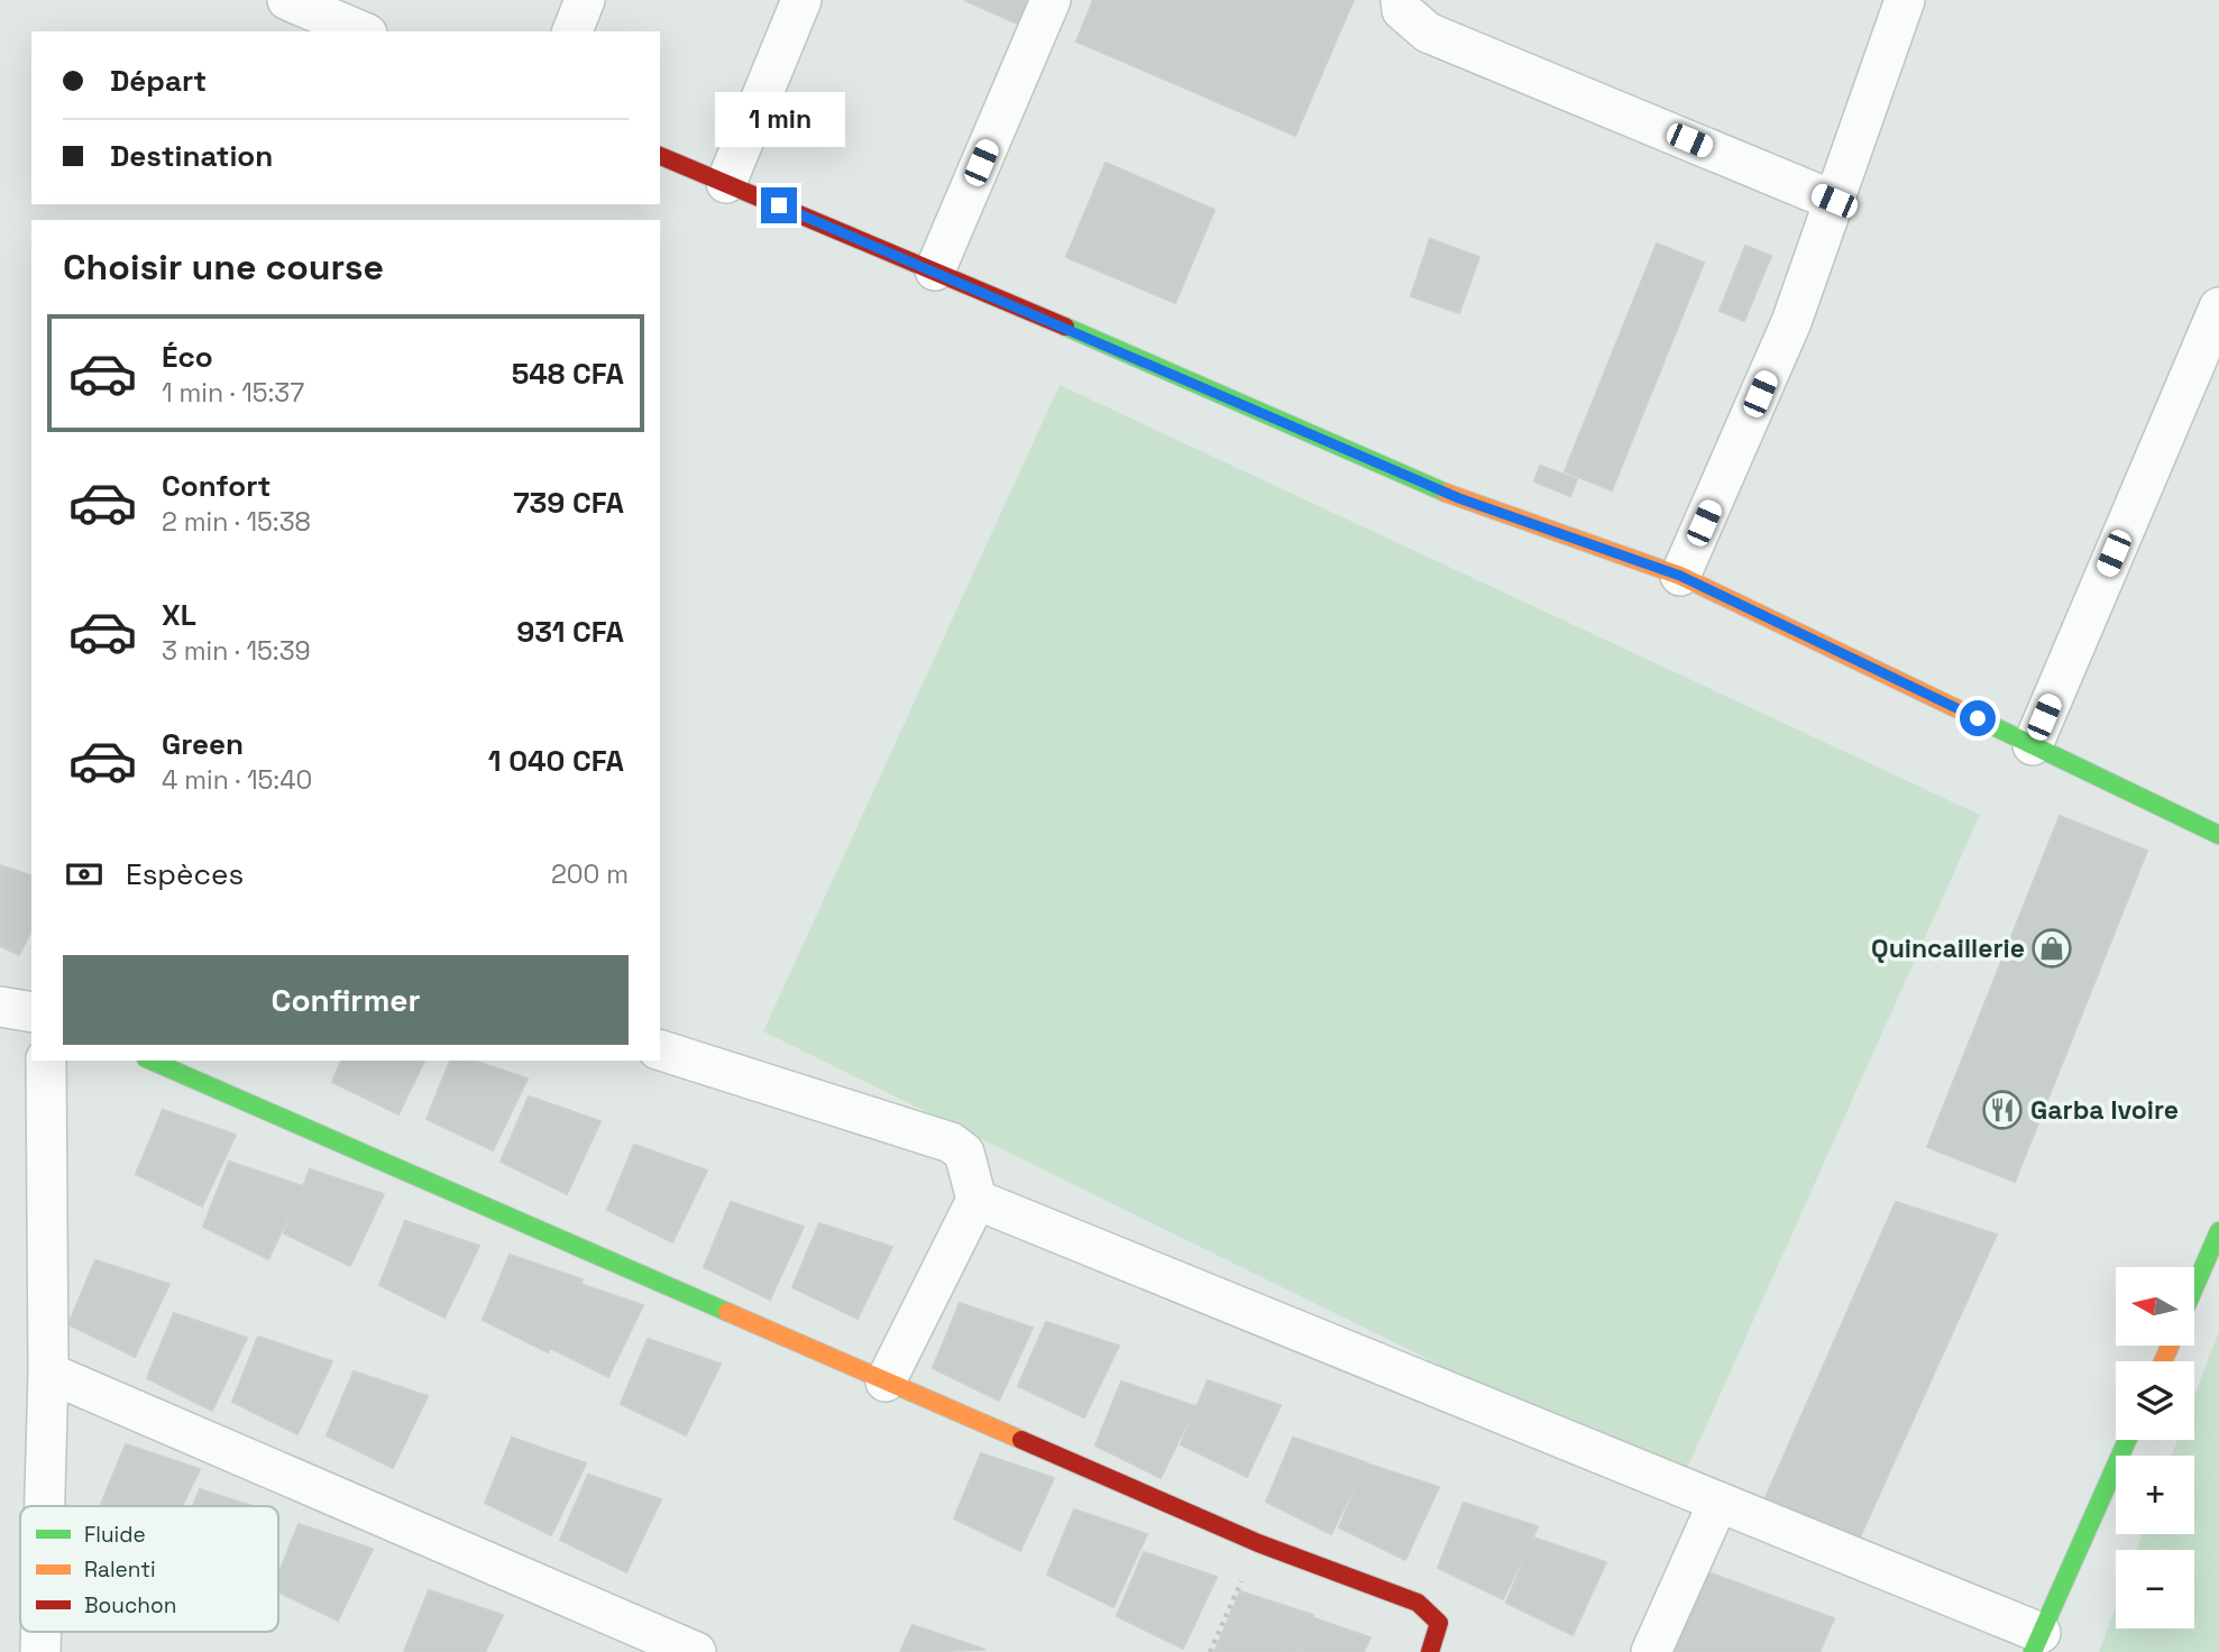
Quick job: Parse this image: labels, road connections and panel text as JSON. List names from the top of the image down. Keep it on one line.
{"places":{"shop":["Quincaillerie"],"restaurant":["Garba Ivoire"]},"legend":["Fluide","Ralenti","Bouchon"],"north":"left","page":{"banner":["Départ","Destination"],"bubble":"1 min","heading":"Choisir une course","list":[{"name":"Éco","note":"1 min · 15:37","value":"548 CFA"},{"name":"Confort","note":"2 min · 15:38","value":"739 CFA"},{"name":"XL","note":"3 min · 15:39","value":"931 CFA"},{"name":"Green","note":"4 min · 15:40","value":"1 040 CFA"}],"pay":["Espèces","200 m"],"buttons":"Confirmer","map_buttons":["+","−"]}}
